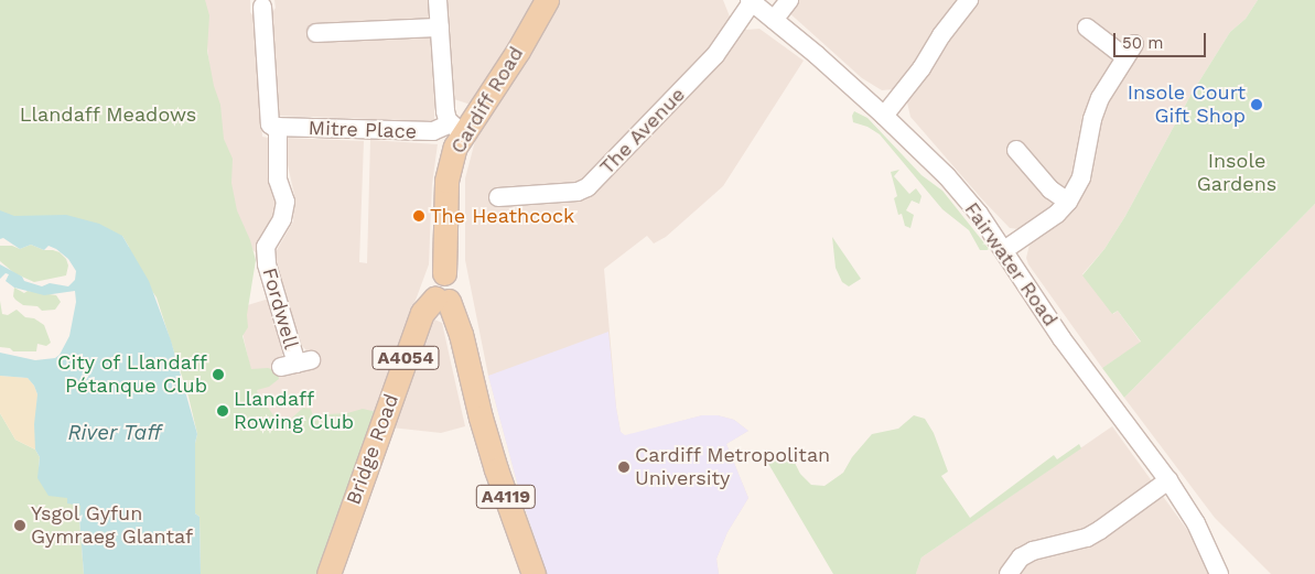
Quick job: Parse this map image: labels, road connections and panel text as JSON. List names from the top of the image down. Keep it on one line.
{"streets":{"main road":["Cardiff Road","A4054","Bridge Road","A4119"],"street":["Mitre Place","The Avenue","Fairwater Road","Fordwell"]},"crossings":[["Cardiff Road","Mitre Place"],["Cardiff Road","Bridge Road"],["Cardiff Road","A4119"],["Mitre Place","Fordwell"],["The Avenue","Fairwater Road"],["Bridge Road","A4119"]],"water":["River Taff"],"parks":["Llandaff Meadows","Insole Gardens"],"places":["Insole Court Gift Shop","The Heathcock","City of Llandaff Pétanque Club","Llandaff Rowing Club","Cardiff Metropolitan University","Ysgol Gyfun Gymraeg Glantaf"],"scale_bar":"50 m"}
